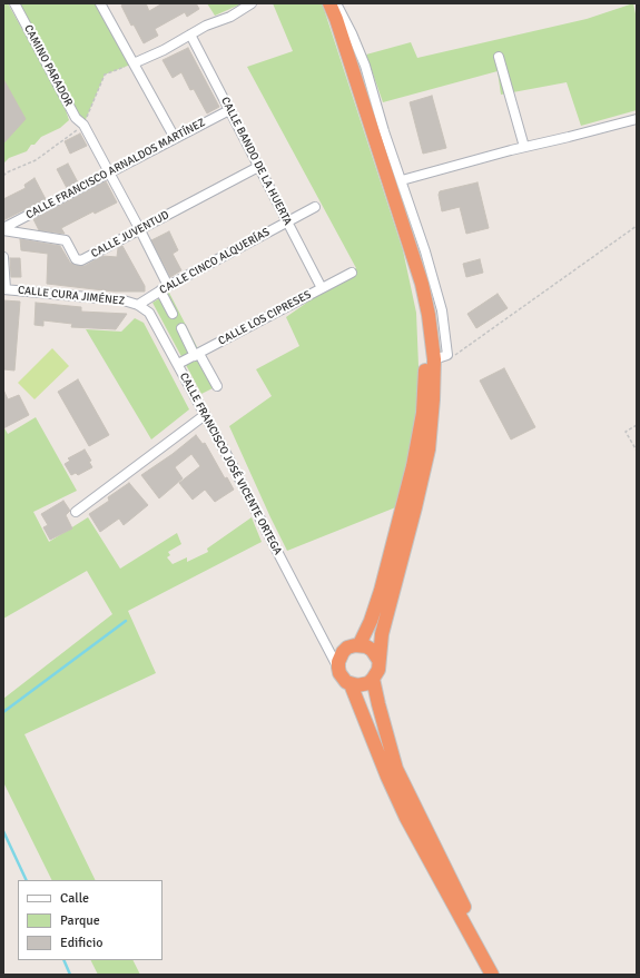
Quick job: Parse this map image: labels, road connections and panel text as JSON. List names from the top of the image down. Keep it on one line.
{"streets":{"street":["CAMINO PARADOR","CALLE BANDO DE LA HUERTA","CALLE FRANCISCO ARNALDOS MARTÍNEZ","CALLE JUVENTUD","CALLE CINCO ALQUERÍAS","CALLE CURA JIMÉNEZ","CALLE LOS CIPRESES","CALLE FRANCISCO JOSÉ VICENTE ORTEGA"]},"crossings":[["CAMINO PARADOR","CALLE FRANCISCO ARNALDOS MARTÍNEZ"],["CAMINO PARADOR","CALLE JUVENTUD"],["CAMINO PARADOR","CALLE CINCO ALQUERÍAS"],["CALLE BANDO DE LA HUERTA","CALLE FRANCISCO ARNALDOS MARTÍNEZ"],["CALLE BANDO DE LA HUERTA","CALLE JUVENTUD"],["CALLE BANDO DE LA HUERTA","CALLE CINCO ALQUERÍAS"],["CALLE BANDO DE LA HUERTA","CALLE LOS CIPRESES"],["CALLE FRANCISCO ARNALDOS MARTÍNEZ","CALLE JUVENTUD"],["CALLE CINCO ALQUERÍAS","CALLE CURA JIMÉNEZ"],["CALLE CINCO ALQUERÍAS","CALLE FRANCISCO JOSÉ VICENTE ORTEGA"],["CALLE CURA JIMÉNEZ","CALLE FRANCISCO JOSÉ VICENTE ORTEGA"],["CALLE LOS CIPRESES","CALLE FRANCISCO JOSÉ VICENTE ORTEGA"]],"legend":["Calle","Parque","Edificio"]}
